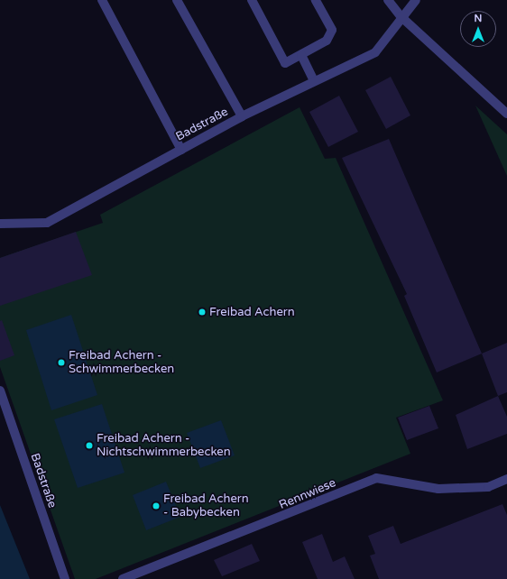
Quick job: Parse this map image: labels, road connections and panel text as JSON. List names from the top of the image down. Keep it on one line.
{"streets":{"street":["Badstraße","Rennwiese"]},"places":["Freibad Achern","Freibad Achern - Schwimmerbecken","Freibad Achern - Nichtschwimmerbecken","Freibad Achern - Babybecken"],"north":"top"}
